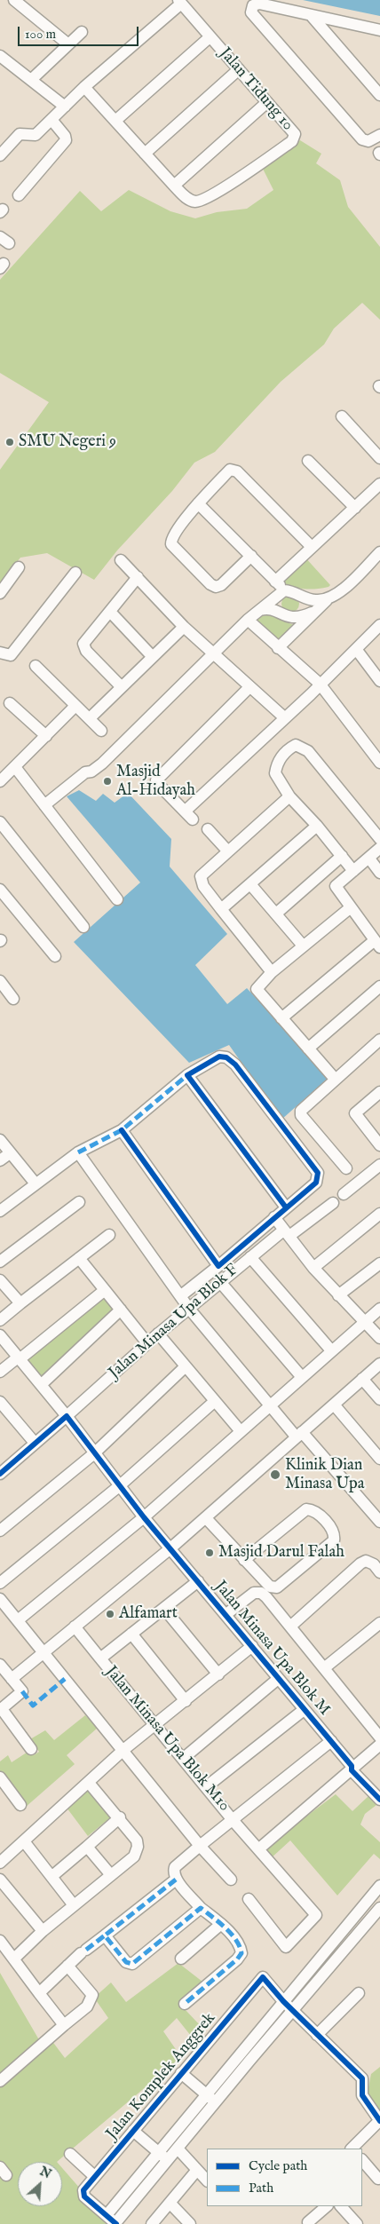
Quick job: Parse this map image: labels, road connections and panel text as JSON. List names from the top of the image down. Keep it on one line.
{"streets":{"street":["Jalan Tidung 10","Jalan Minasa Upa Blok F","Jalan Minasa Upa Blok M","Jalan Minasa Upa Blok M10","Jalan Komplek Anggrek"]},"places":["SMU Negeri 9","Masjid Al-Hidayah","Klinik Dian Minasa Upa","Masjid Darul Falah","Alfamart"],"legend":["Cycle path","Path"],"scale_bar":"100 m","north":"top right"}
